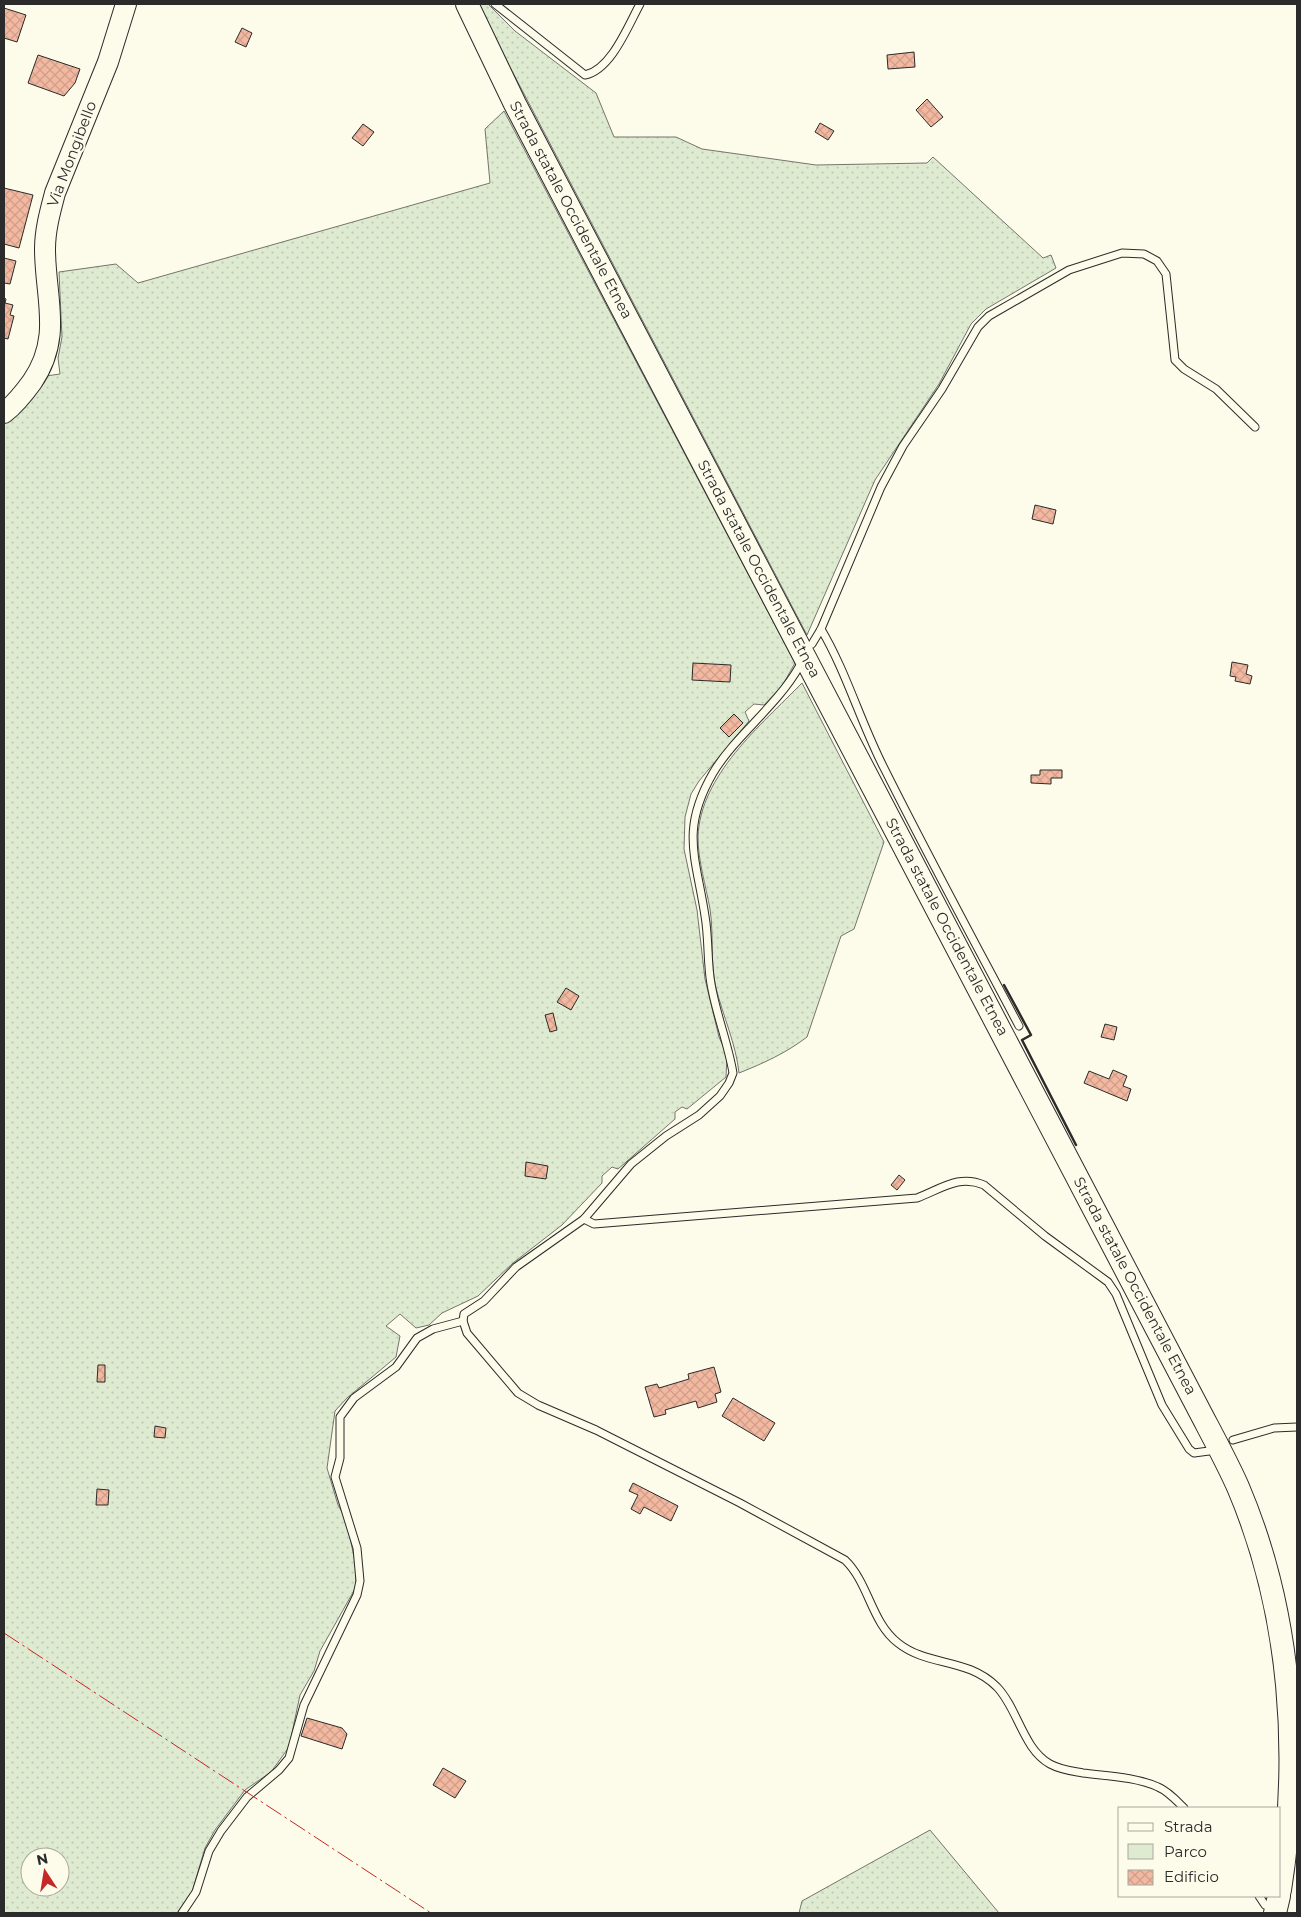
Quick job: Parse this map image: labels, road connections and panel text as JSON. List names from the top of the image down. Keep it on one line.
{"streets":{"main road":["Strada statale Occidentale Etnea"],"street":["Via Mongibello"]},"legend":["Strada","Parco","Edificio"],"north":"top"}
